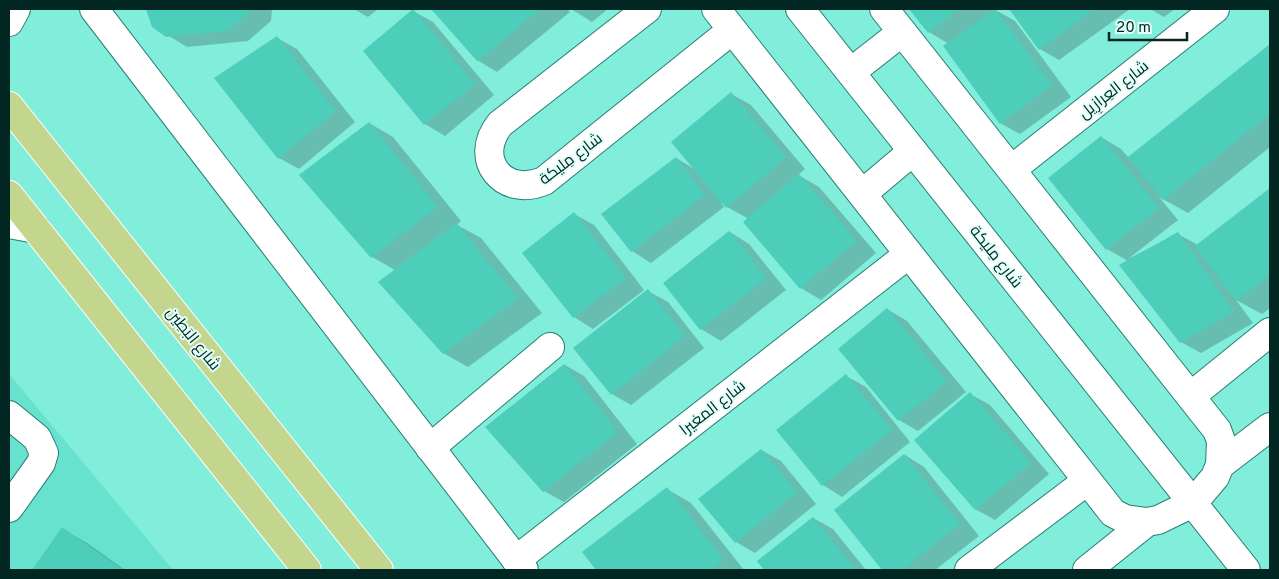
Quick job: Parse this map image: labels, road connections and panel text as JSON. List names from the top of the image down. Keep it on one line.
{"streets":{"main road":["شارع البَطِين"],"street":["شارع العِرازِيل","شارع مِليكة","شارع المغيرا"]},"crossings":[["شارع العِرازِيل","شارع مِليكة"],["شارع مِليكة","شارع المغيرا"]],"scale_bar":"20 m"}
